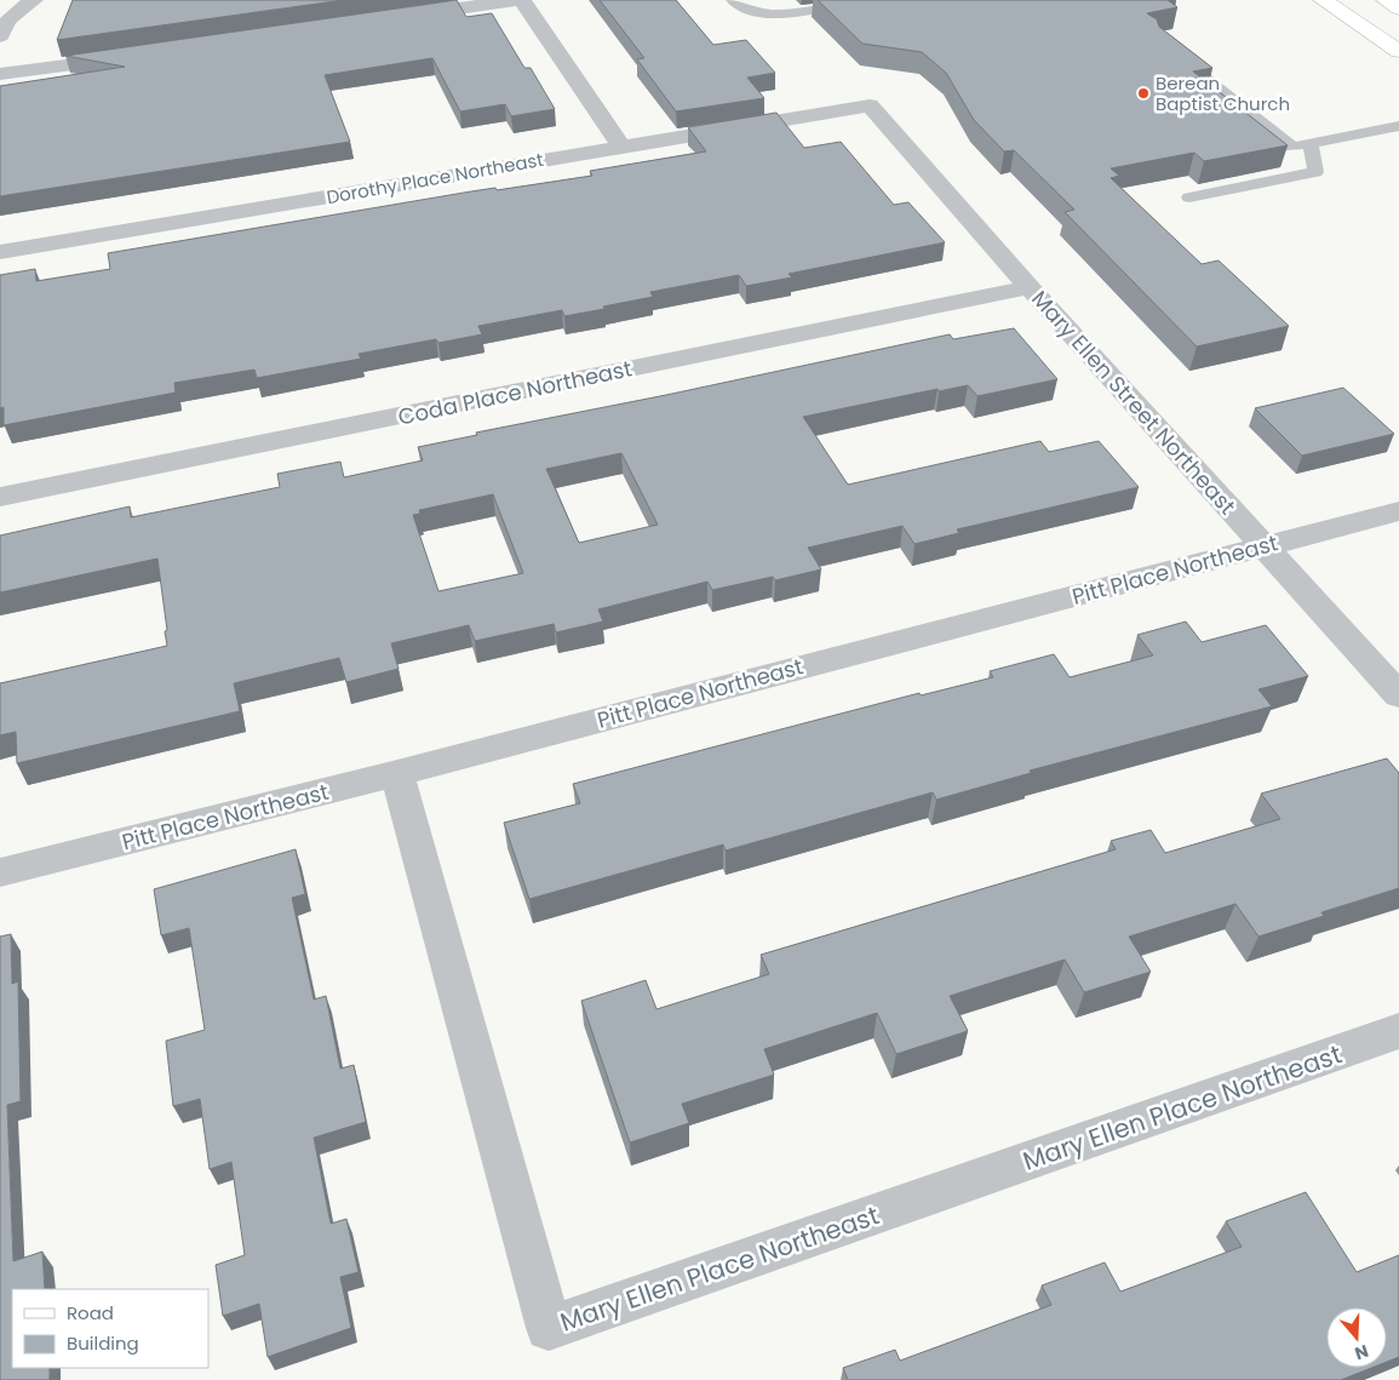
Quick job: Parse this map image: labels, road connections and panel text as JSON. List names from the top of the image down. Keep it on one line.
{"streets":{"street":["Dorothy Place Northeast","Coda Place Northeast","Mary Ellen Street Northeast","Pitt Place Northeast","Mary Ellen Place Northeast"]},"crossings":[["Dorothy Place Northeast","Mary Ellen Street Northeast"],["Coda Place Northeast","Mary Ellen Street Northeast"],["Mary Ellen Street Northeast","Pitt Place Northeast"],["Pitt Place Northeast","Mary Ellen Place Northeast"]],"places":["Berean Baptist Church"],"legend":["Road","Building"],"north":"bottom"}
